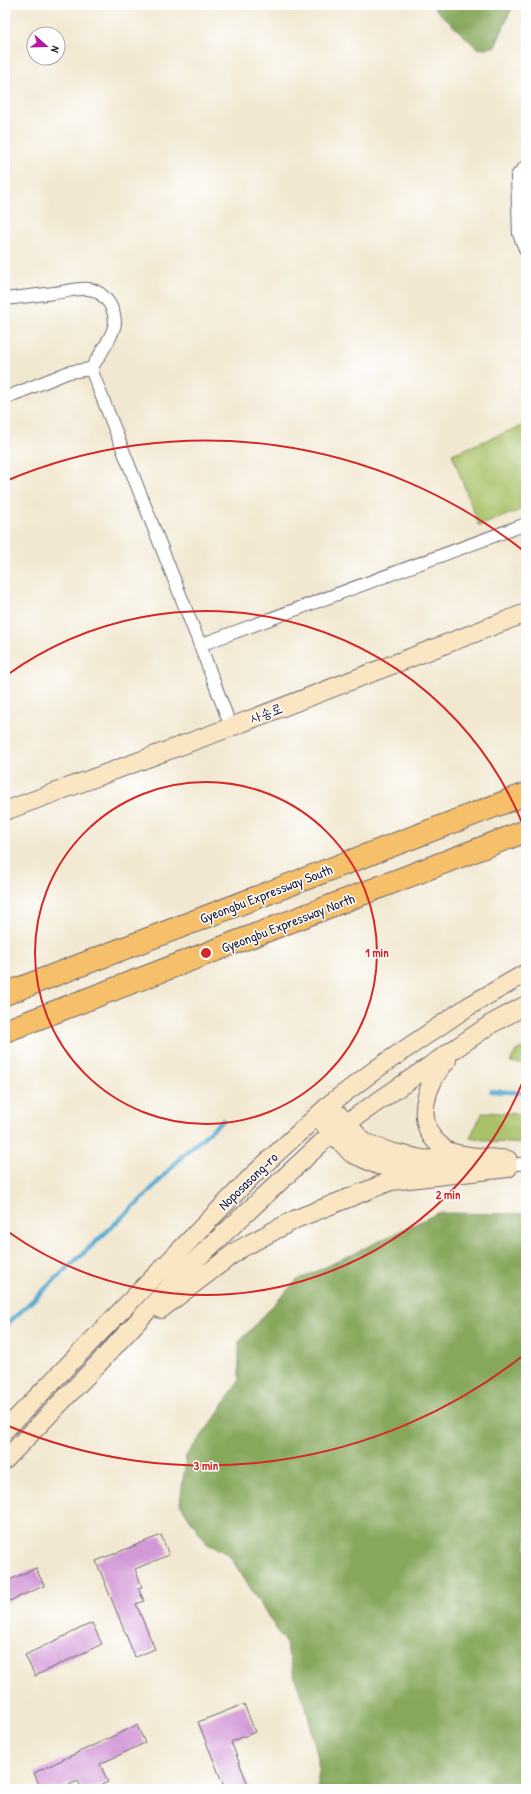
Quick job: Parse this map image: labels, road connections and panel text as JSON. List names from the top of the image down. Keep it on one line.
{"streets":{"highway":["Gyeongbu Expressway South","Gyeongbu Expressway North"],"main road":["사송로","Noposasong-ro"]},"north":"right","rings":["1 min","2 min","3 min"]}
